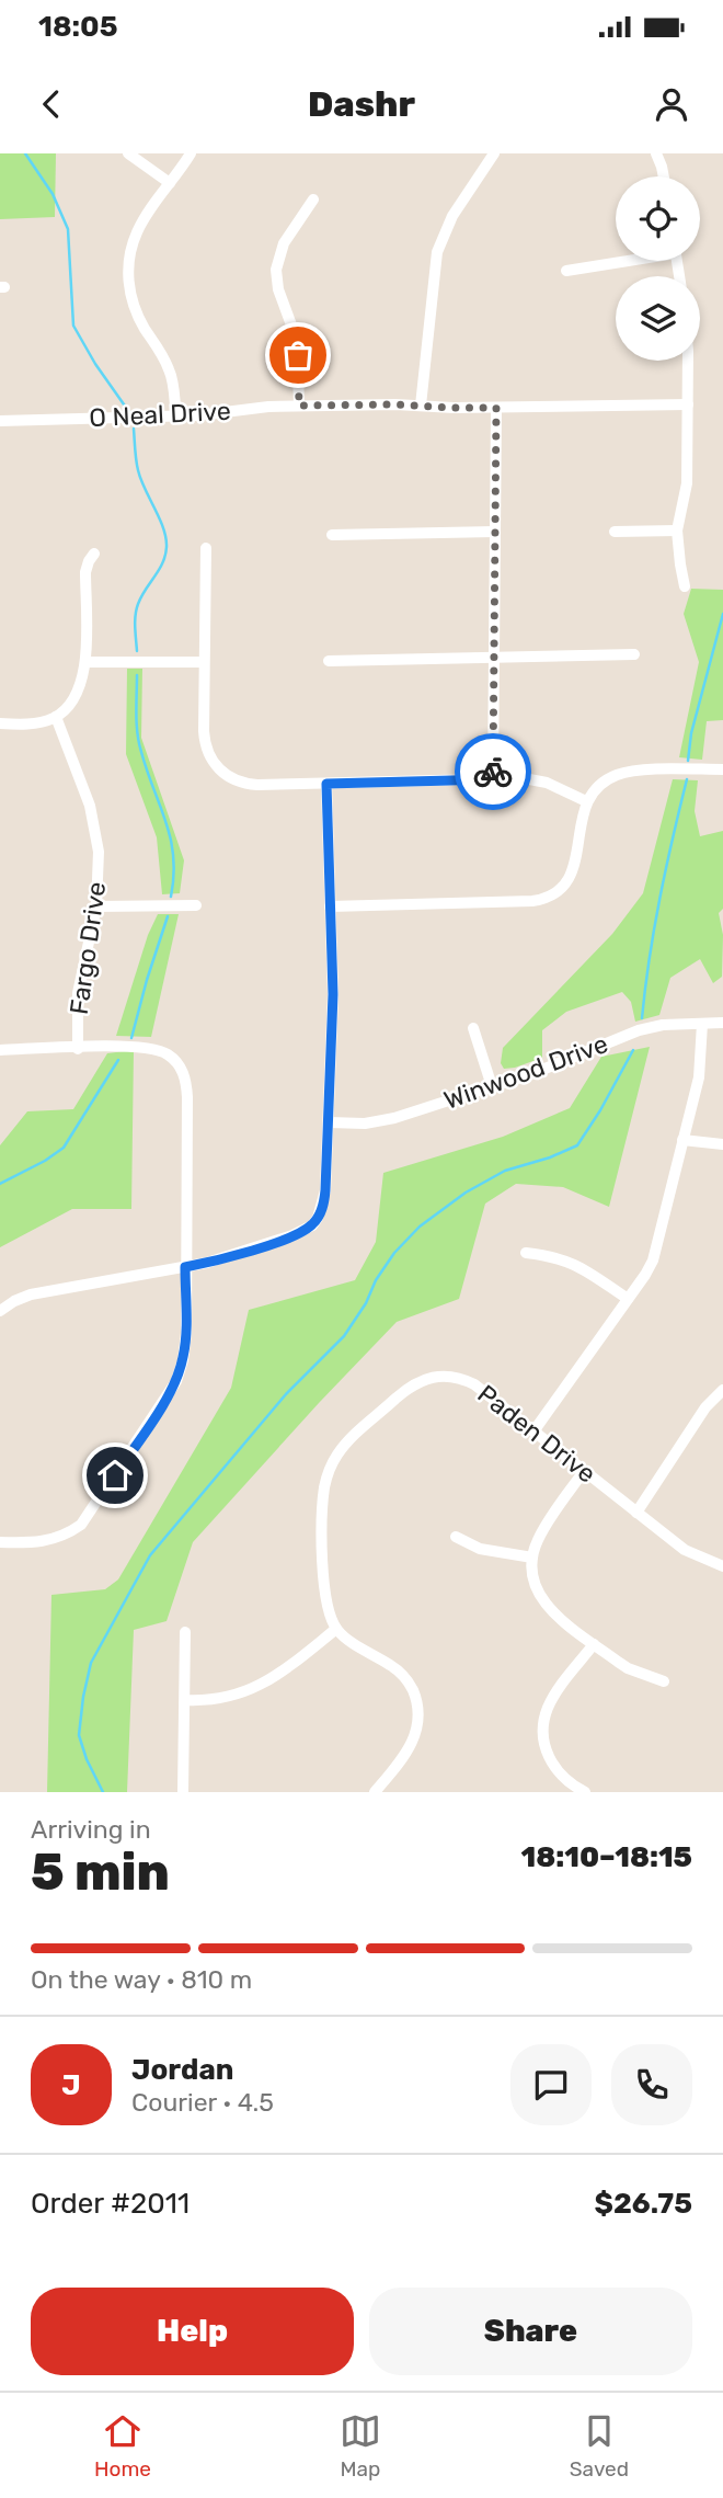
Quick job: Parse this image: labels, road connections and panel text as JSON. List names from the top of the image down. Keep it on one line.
{"streets":{"street":["O Neal Drive","Fargo Drive","Winwood Drive","Paden Drive"]},"page":{"status":"18:05","header":"Dashr","heading":["5 min","Arriving in","18:10–18:15"],"panel":["Jordan","Courier · 4.5","Order #2011","$26.75"],"bar":"On the way · 810 m","round":"J","buttons":["Help","Share"],"tabs":["Home","Map","Saved"]}}
